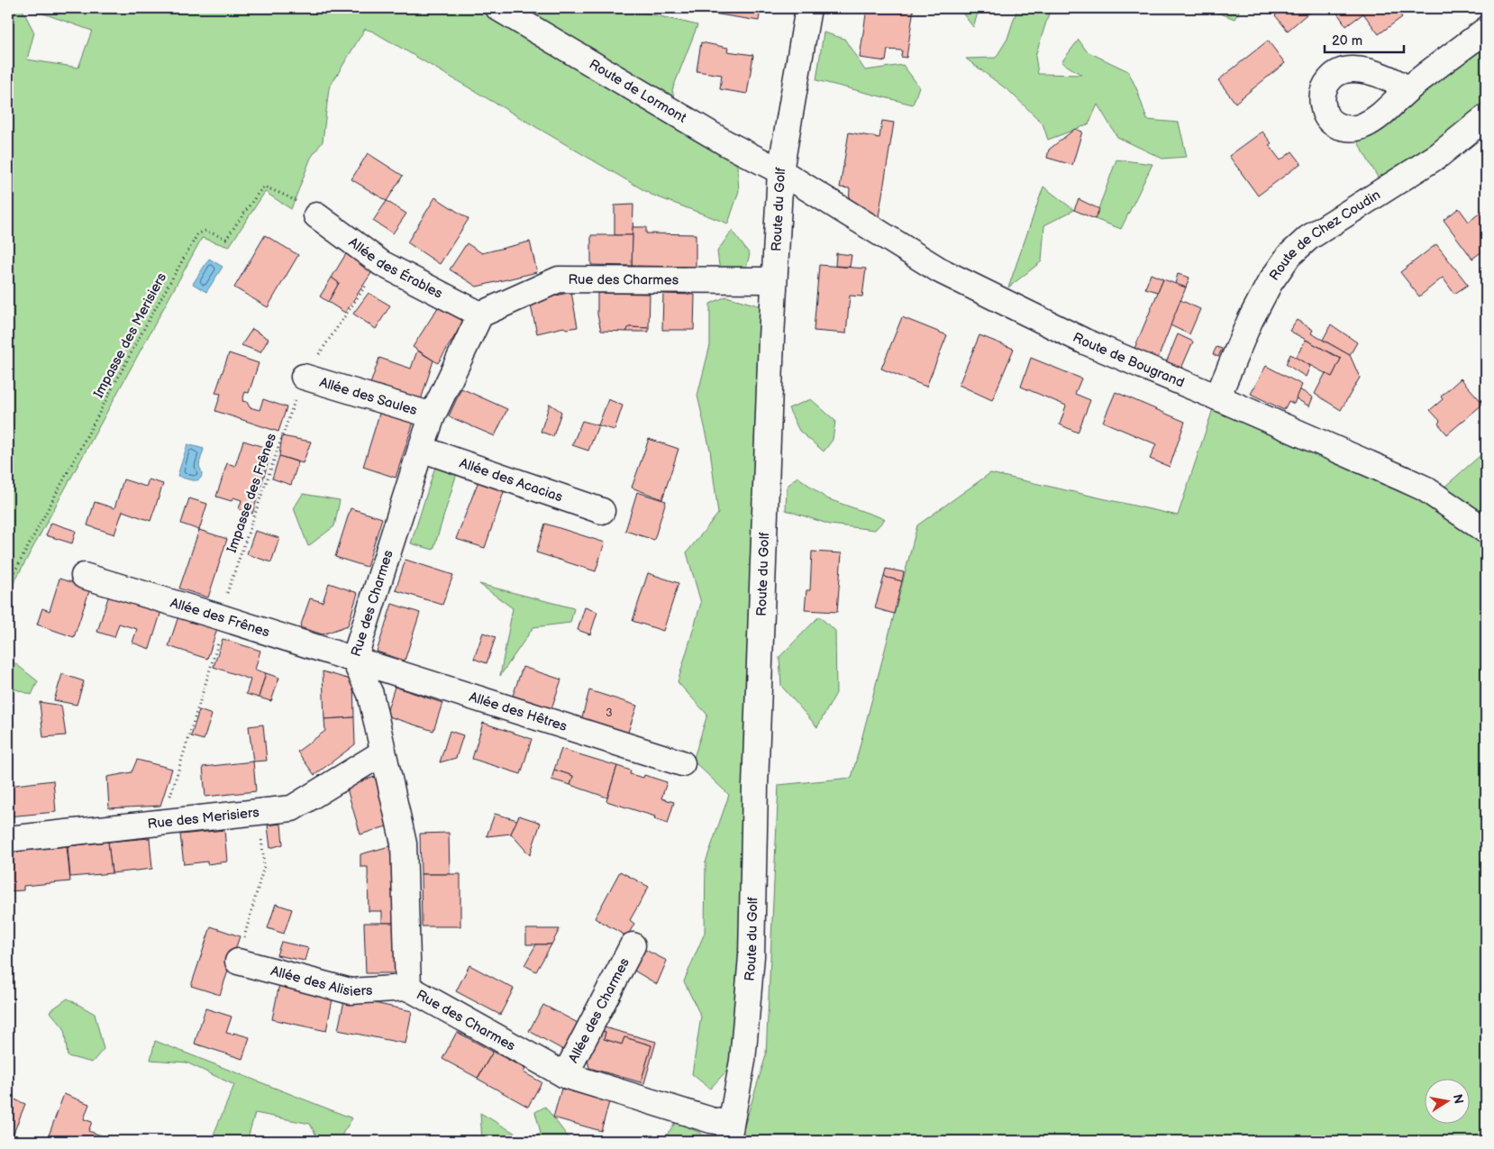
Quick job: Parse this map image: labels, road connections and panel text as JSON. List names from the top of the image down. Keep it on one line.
{"streets":{"street":["Route de Lormont","Route du Golf","Route de Chez Coudin","Allée des Érables","Rue des Charmes","Route de Bougrand","Allée des Saules","Allée des Acacias","Allée des Frênes","Allée des Hêtres","Rue des Merisiers","Allée des Alisiers","Allée des Charmes"],"path":["Impasse des Merisiers","Impasse des Frênes"]},"crossings":[["Route de Lormont","Route du Golf"],["Route de Lormont","Route de Bougrand"],["Route du Golf","Rue des Charmes"],["Route du Golf","Route de Bougrand"],["Route de Chez Coudin","Route de Bougrand"],["Allée des Érables","Rue des Charmes"],["Allée des Érables","Impasse des Merisiers"],["Allée des Érables","Impasse des Frênes"],["Rue des Charmes","Allée des Saules"],["Rue des Charmes","Allée des Acacias"],["Rue des Charmes","Allée des Frênes"],["Rue des Charmes","Allée des Hêtres"],["Rue des Charmes","Rue des Merisiers"],["Rue des Charmes","Allée des Alisiers"],["Rue des Charmes","Allée des Charmes"],["Allée des Saules","Impasse des Frênes"],["Impasse des Frênes","Allée des Frênes"],["Impasse des Frênes","Rue des Merisiers"],["Allée des Frênes","Allée des Hêtres"]],"house_numbers":["3"],"scale_bar":"20 m","north":"right"}
